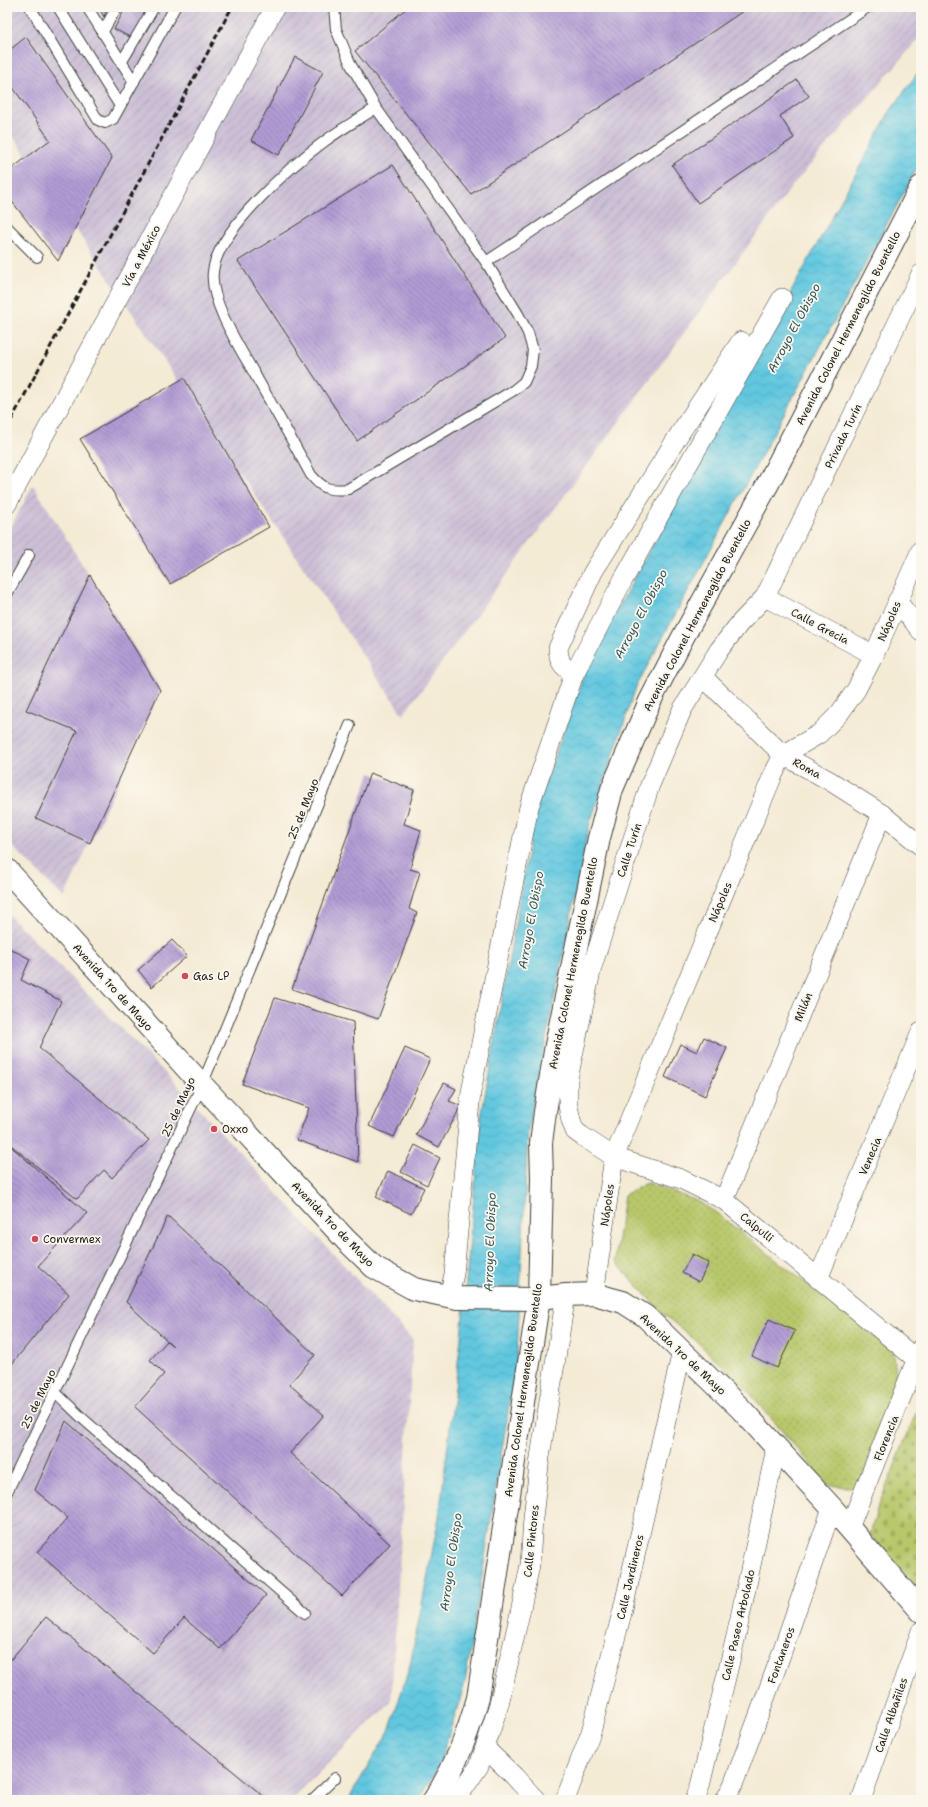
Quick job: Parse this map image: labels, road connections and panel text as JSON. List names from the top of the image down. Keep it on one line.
{"streets":{"street":["Vía a México","Avenida Colonel Hermenegildo Buentello","Privada Turín","Nápoles","Calle Grecia","Roma","Calle Turín","Avenida 1ro de Mayo","Milán","Venecia","Calpulli","Florencia","Calle Pintores","Calle Jardineros","Calle Paseo Arbolado","Fontaneros","Calle Albañiles"],"lane":["25 de Mayo"]},"crossings":[["Avenida Colonel Hermenegildo Buentello","Avenida 1ro de Mayo"],["Privada Turín","Calle Grecia"],["Privada Turín","Calle Turín"],["Nápoles","Calle Grecia"],["Nápoles","Roma"],["Nápoles","Avenida 1ro de Mayo"],["Nápoles","Calpulli"],["Calle Grecia","Calle Turín"],["Roma","Calle Turín"],["Roma","Milán"],["25 de Mayo","Avenida 1ro de Mayo"],["Calle Turín","Calpulli"],["Avenida 1ro de Mayo","Florencia"],["Avenida 1ro de Mayo","Calle Pintores"],["Avenida 1ro de Mayo","Calle Jardineros"],["Avenida 1ro de Mayo","Calle Paseo Arbolado"],["Avenida 1ro de Mayo","Fontaneros"],["Milán","Calpulli"],["Venecia","Calpulli"],["Calpulli","Florencia"]],"water":["Arroyo El Obispo"],"places":["Gas LP","Oxxo","Convermex"]}
